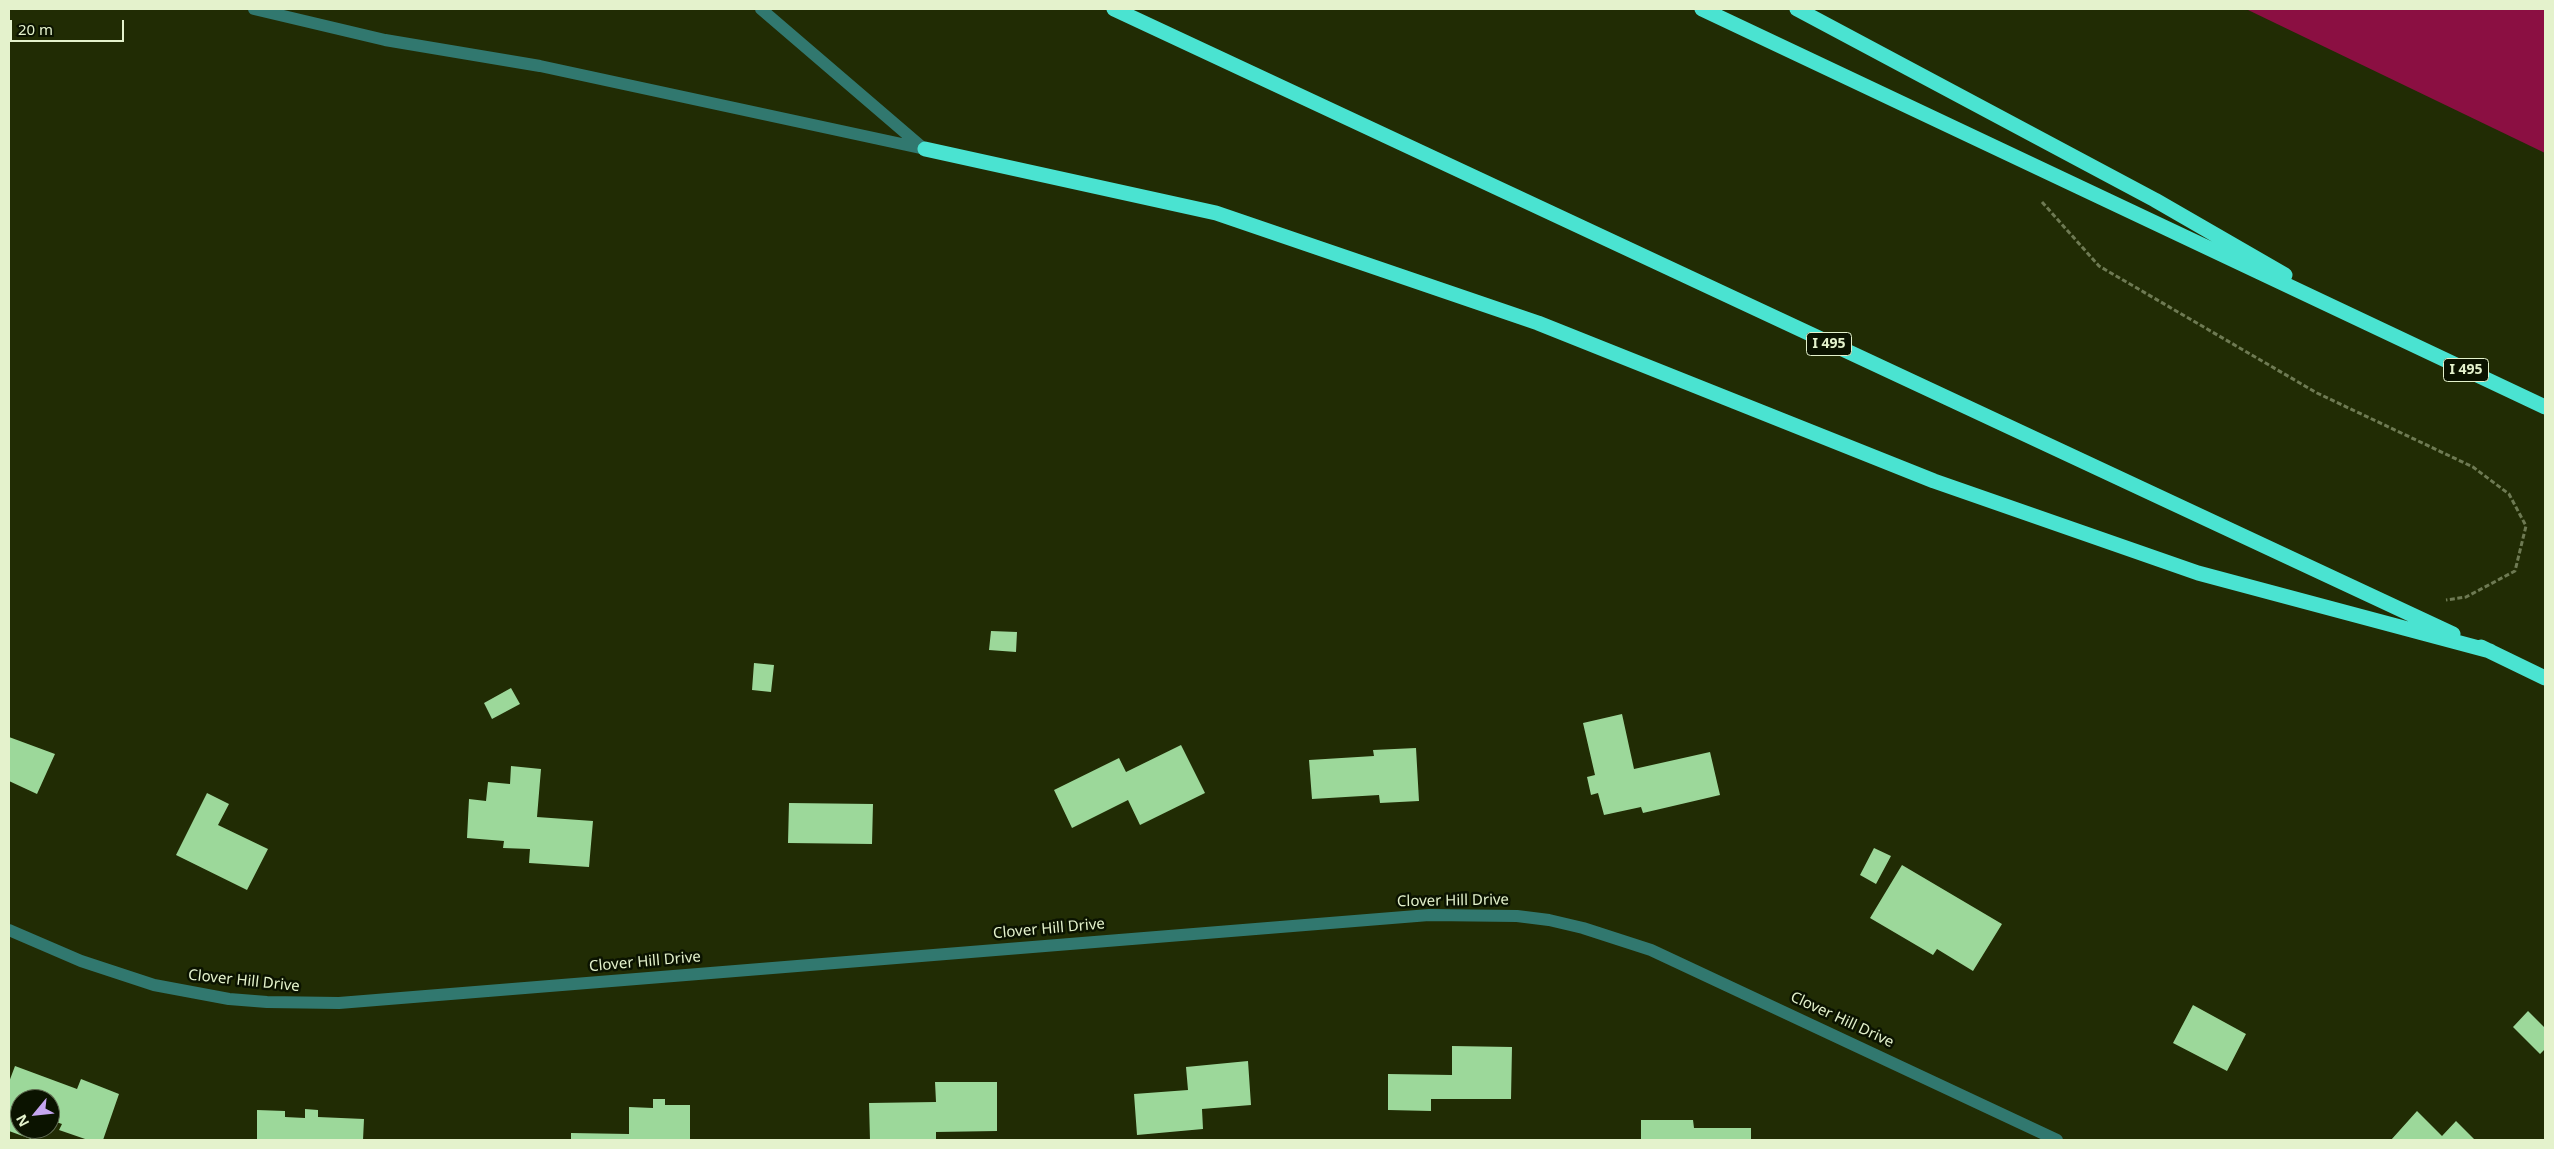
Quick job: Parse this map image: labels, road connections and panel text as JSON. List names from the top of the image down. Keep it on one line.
{"streets":{"highway":["I 495"],"street":["Clover Hill Drive"]},"scale_bar":"20 m","north":"bottom left"}
